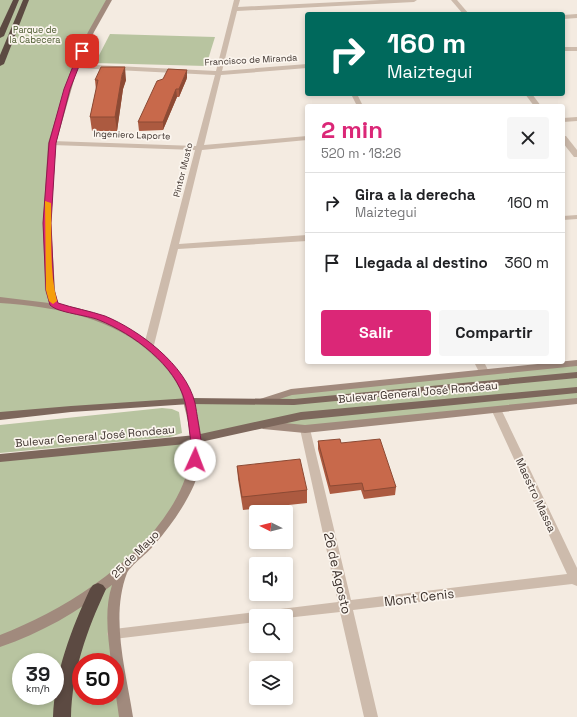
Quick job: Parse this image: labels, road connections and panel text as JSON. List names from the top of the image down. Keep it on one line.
{"streets":{"main road":["Bulevar General José Rondeau","25 de Mayo"],"street":["Francisco de Miranda","Ingeniero Laporte","Pintor Musto","Maestro Massa","26 de Agosto","Mont Cenis"]},"crossings":[["Francisco de Miranda","Pintor Musto"],["Ingeniero Laporte","Pintor Musto"],["Pintor Musto","25 de Mayo"],["Bulevar General José Rondeau","Maestro Massa"],["Bulevar General José Rondeau","25 de Mayo"],["Bulevar General José Rondeau","26 de Agosto"],["Maestro Massa","Mont Cenis"],["26 de Agosto","Mont Cenis"]],"parks":["Parque de la Cabecera"],"north":"left","page":{"turn":["160 m","Maiztegui"],"heading":["2 min","520 m · 18:26"],"list":[{"name":"Gira a la derecha","note":"Maiztegui","value":"160 m"},{"name":"Llegada al destino","value":"360 m"}],"buttons":["Salir","Compartir"],"speed":"39 km/h","limit":"50"}}
